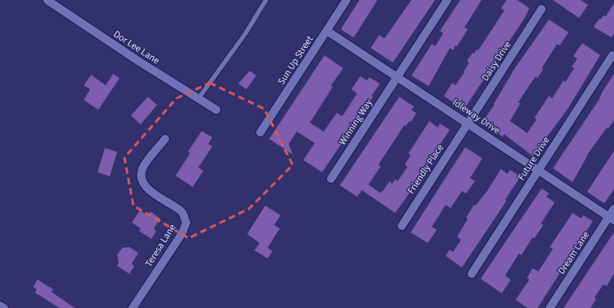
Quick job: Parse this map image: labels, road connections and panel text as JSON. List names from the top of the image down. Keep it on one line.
{"streets":{"street":["Dor Lee Lane","Sun Up Street","Daisy Drive","Idleway Drive","Winning Way","Future Drive","Friendly Place","Teresa Lane","Dream Lane"]},"crossings":[["Sun Up Street","Idleway Drive"],["Daisy Drive","Idleway Drive"],["Daisy Drive","Friendly Place"],["Idleway Drive","Winning Way"],["Idleway Drive","Future Drive"],["Idleway Drive","Friendly Place"],["Idleway Drive","Dream Lane"]]}
